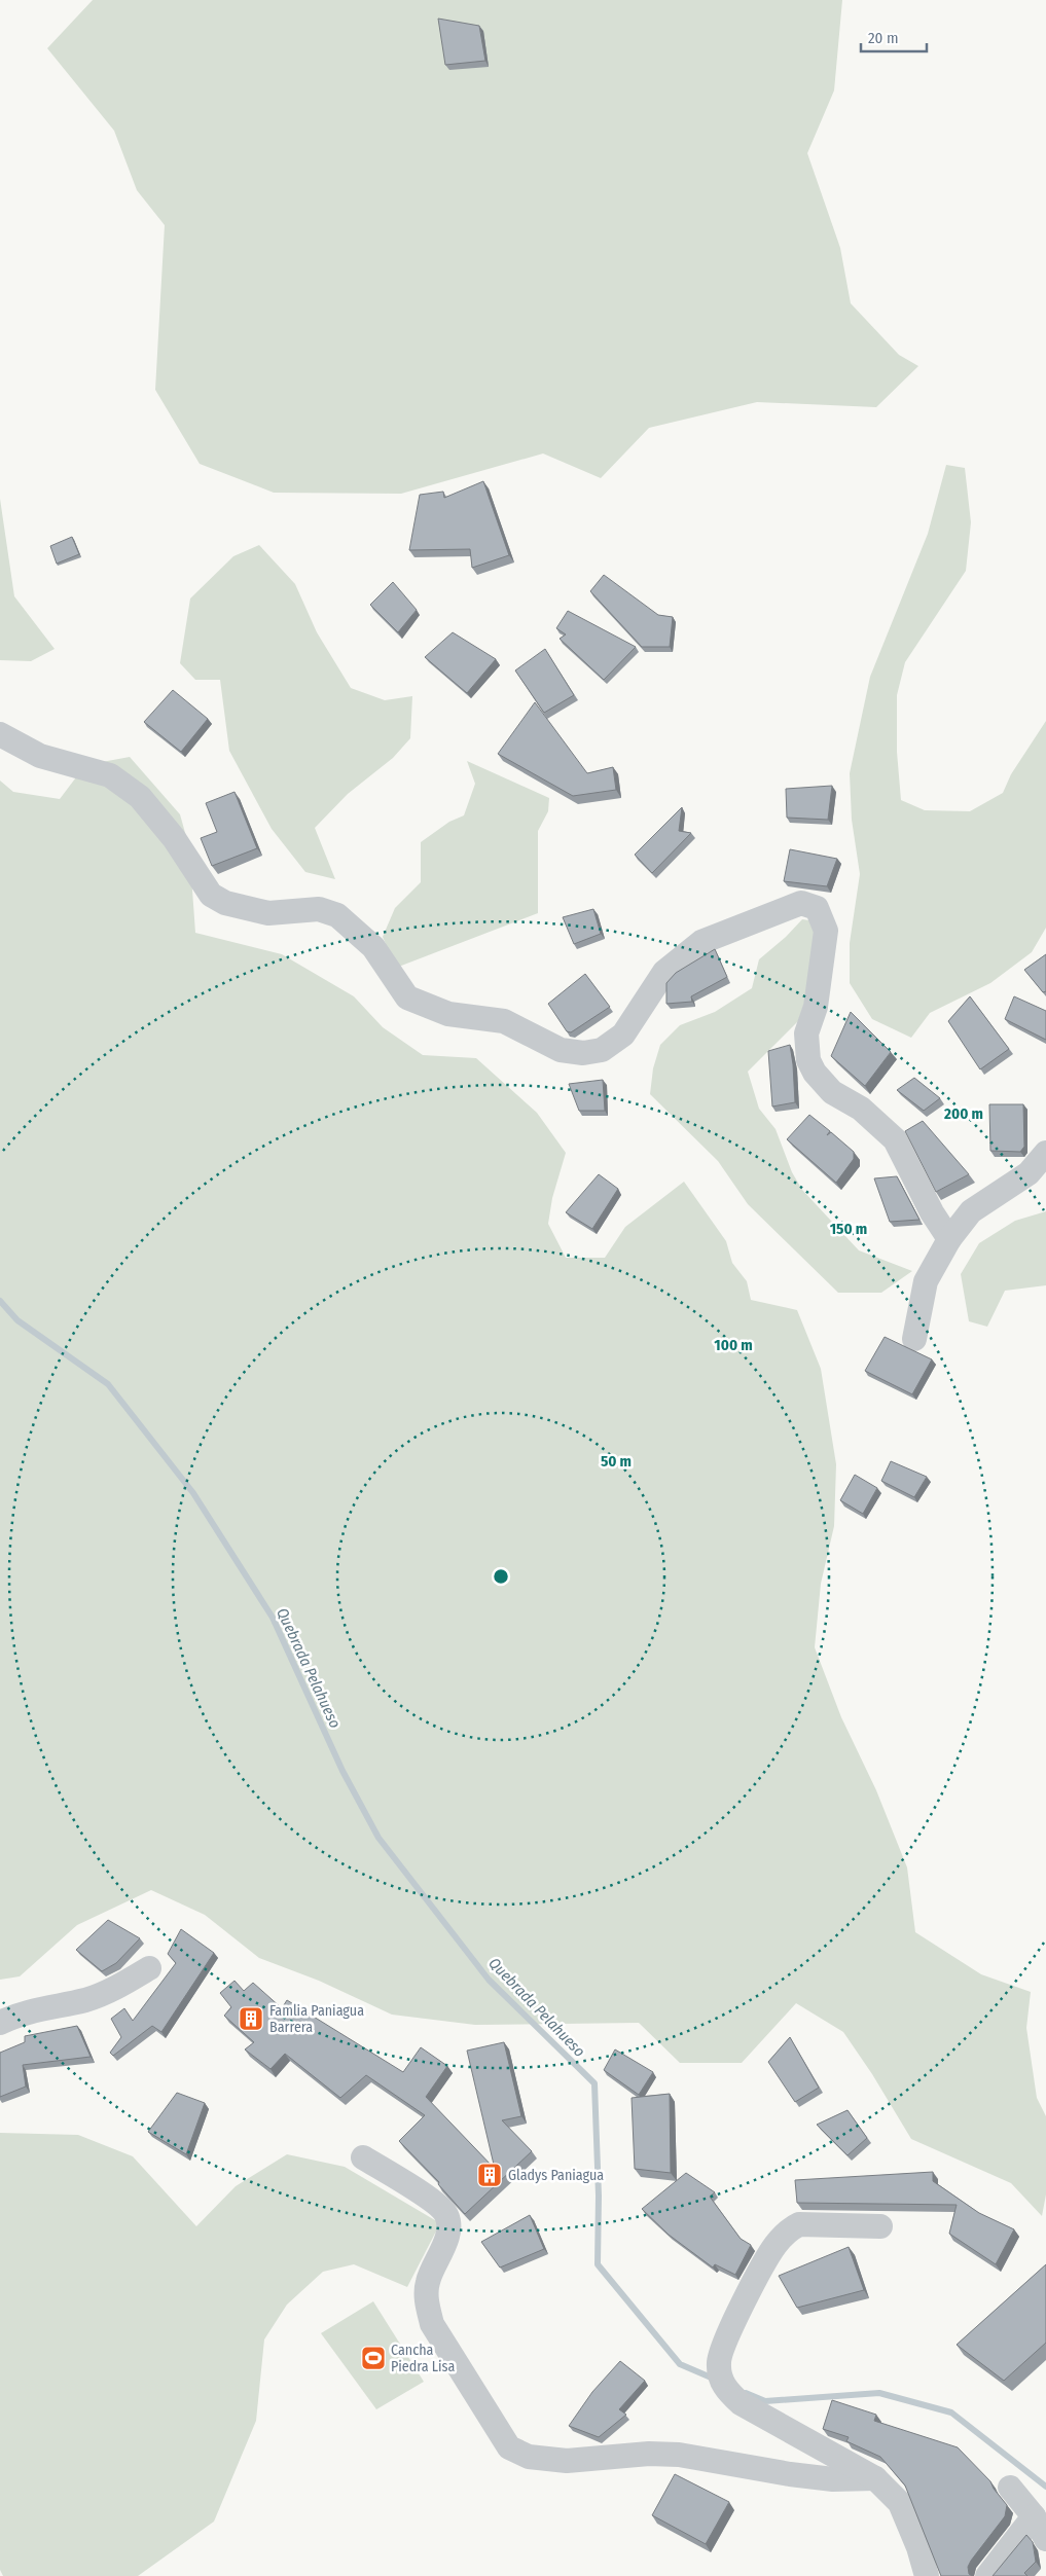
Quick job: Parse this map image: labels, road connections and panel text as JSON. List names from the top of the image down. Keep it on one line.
{"water":["Quebrada Pelahueso"],"places":{"building":["Famlia Paniagua Barrera","Gladys Paniagua"],"sports":["Cancha Piedra Lisa"]},"scale_bar":"20 m","rings":["200 m","150 m","100 m","50 m"]}
